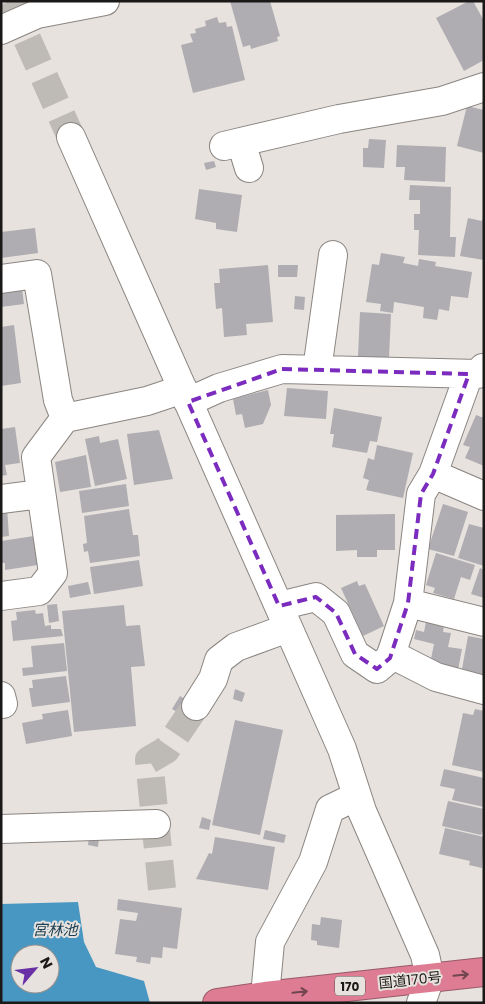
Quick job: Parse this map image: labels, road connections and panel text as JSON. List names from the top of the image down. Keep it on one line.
{"streets":{"highway":["国道170号","170"]},"one_way":["国道170号"],"water":["宮林池"],"north":"top right"}
